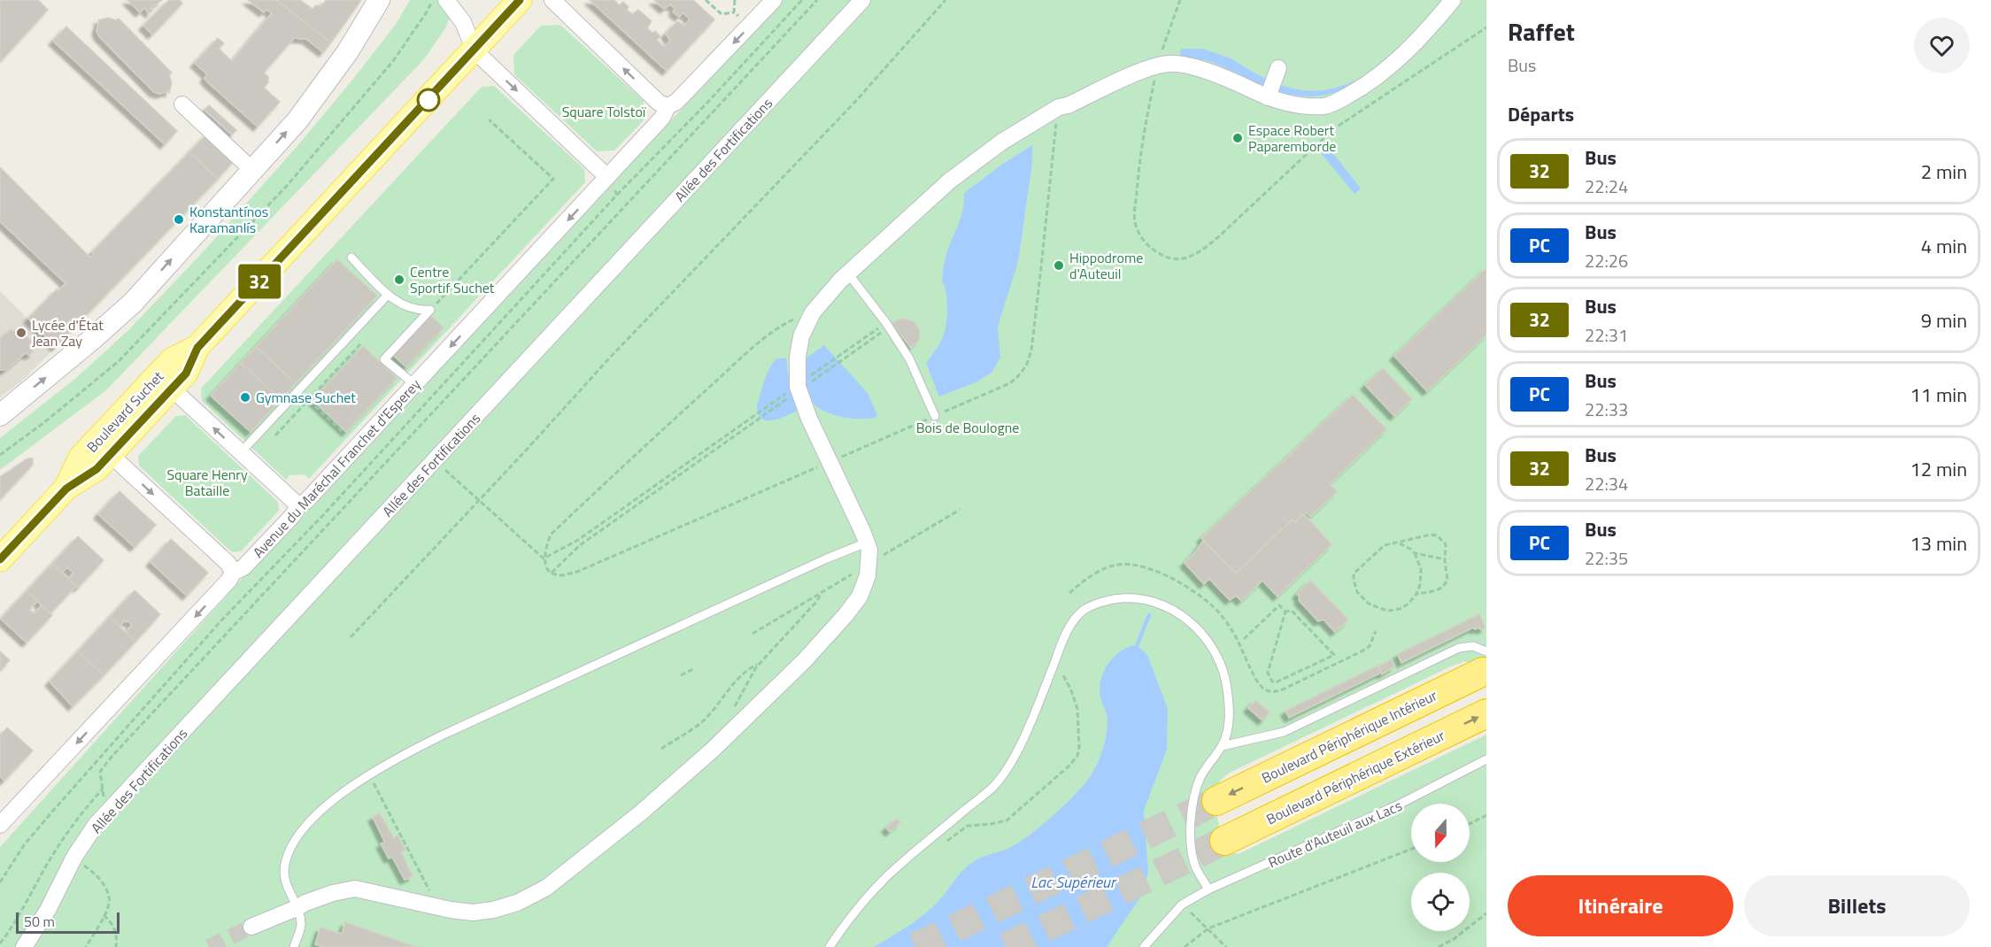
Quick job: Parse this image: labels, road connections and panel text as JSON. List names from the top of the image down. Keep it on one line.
{"streets":{"highway":["Boulevard Périphérique Intérieur","Boulevard Périphérique Extérieur"],"main road":["Boulevard Suchet"],"street":["Allée des Fortifications","Avenue du Maréchal Franchet d'Esperey"],"lane":["Route d'Auteuil aux Lacs"]},"one_way":["Avenue du Maréchal Franchet d'Esperey","Boulevard Périphérique Intérieur","Boulevard Périphérique Extérieur"],"water":["Lac Supérieur"],"parks":["Square Tolstoï","Bois de Boulogne","Square Henry Bataille"],"places":["Espace Robert Paparemborde","Konstantínos Karamanlís","Hippodrome d'Auteuil","Centre Sportif Suchet","Lycée d'État Jean Zay","Gymnase Suchet"],"lines":["bus line 32"],"scale_bar":"50 m","north":"bottom","page":{"on_map":"32","heading":[["Raffet","Bus"],"Départs"],"list":[{"mark":"32","name":"Bus","note":"22:24","value":"2 min"},{"mark":"PC","name":"Bus","note":"22:26","value":"4 min"},{"mark":"32","name":"Bus","note":"22:31","value":"9 min"},{"mark":"PC","name":"Bus","note":"22:33","value":"11 min"},{"mark":"32","name":"Bus","note":"22:34","value":"12 min"},{"mark":"PC","name":"Bus","note":"22:35","value":"13 min"}],"buttons":["Itinéraire","Billets"],"scale":"50 m"}}
